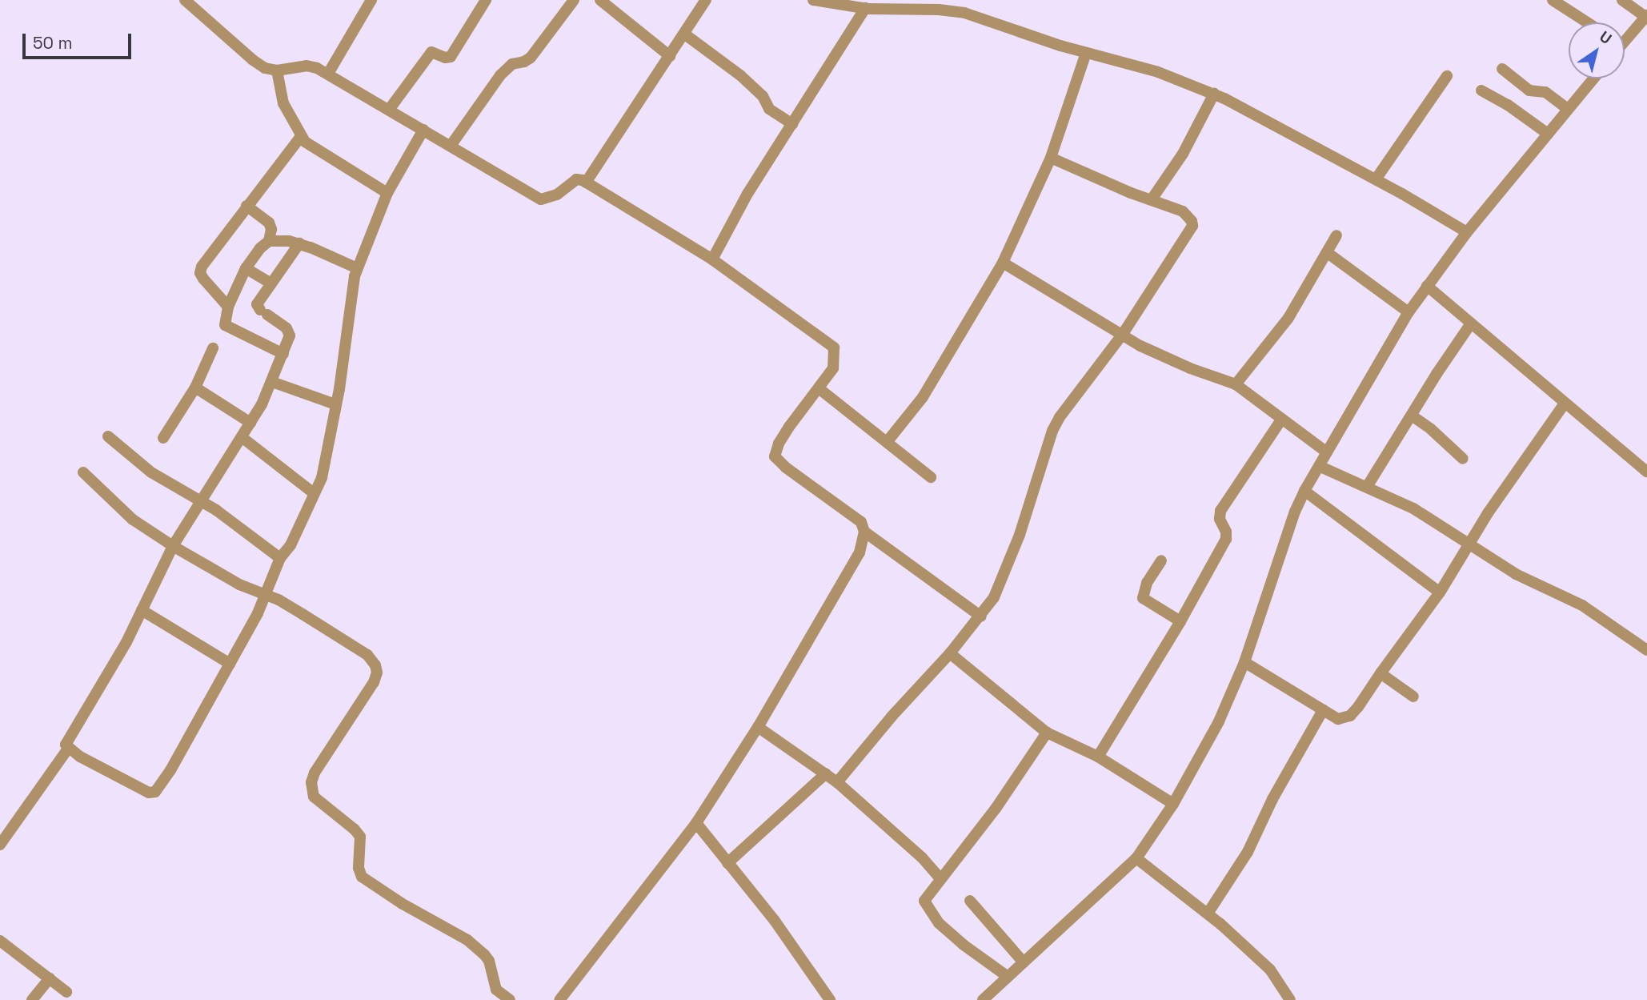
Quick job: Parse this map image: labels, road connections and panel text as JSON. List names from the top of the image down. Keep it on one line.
{"scale_bar":"50 m","north":"top right"}
